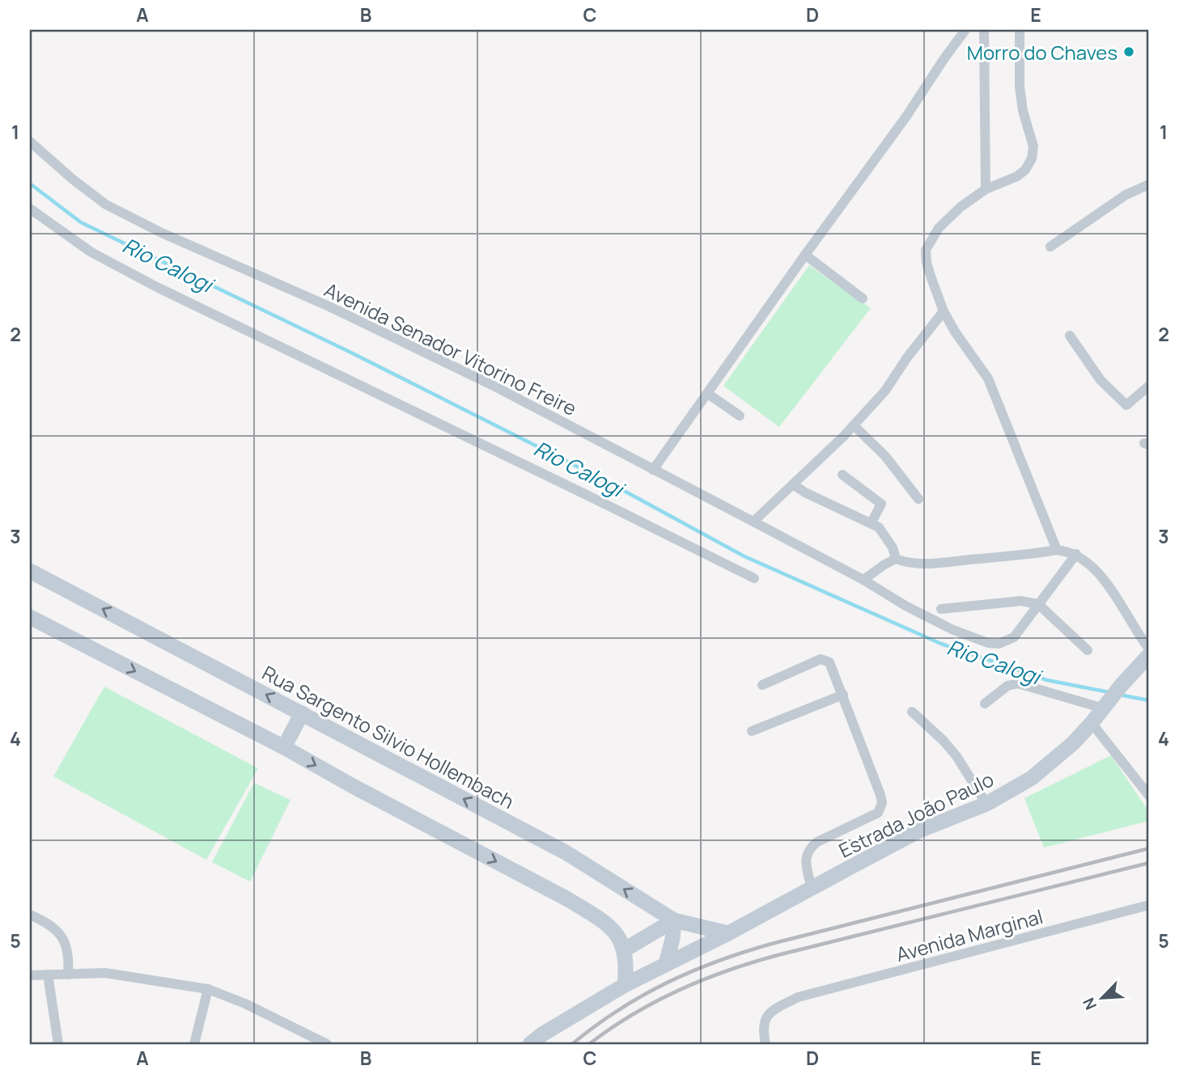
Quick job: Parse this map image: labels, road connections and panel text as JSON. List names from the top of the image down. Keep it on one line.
{"streets":{"main road":["Rua Sargento Silvio Hollembach","Estrada João Paulo"],"street":["Avenida Senador Vitorino Freire","Avenida Marginal"]},"crossings":[["Rua Sargento Silvio Hollembach","Estrada João Paulo"]],"water":["Rio Calogi"],"places":["Morro do Chaves"],"north":"bottom left","grid":{"columns":["A","B","C","D","E"],"rows":["1","2","3","4","5"]}}
